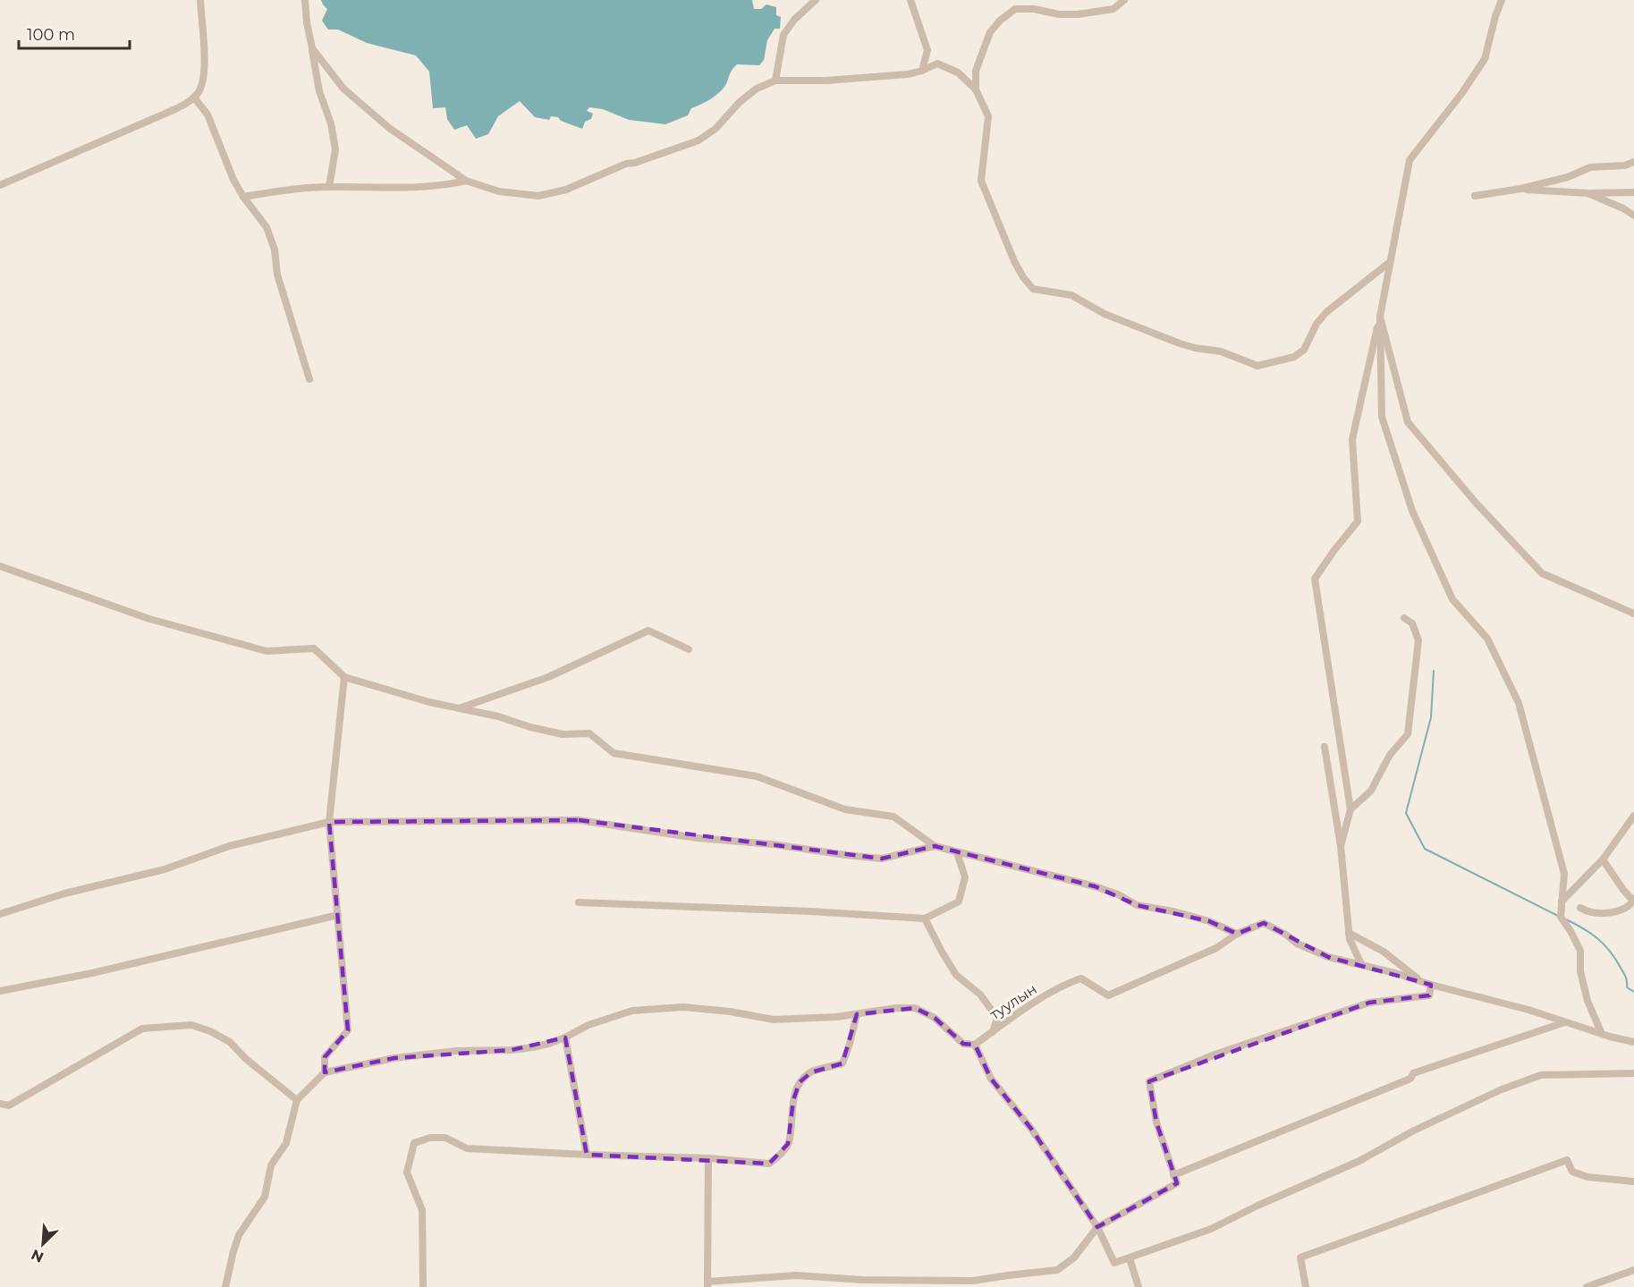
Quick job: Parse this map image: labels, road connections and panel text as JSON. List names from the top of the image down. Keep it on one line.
{"streets":{"street":["туулын"]},"scale_bar":"100 m","north":"bottom left"}
